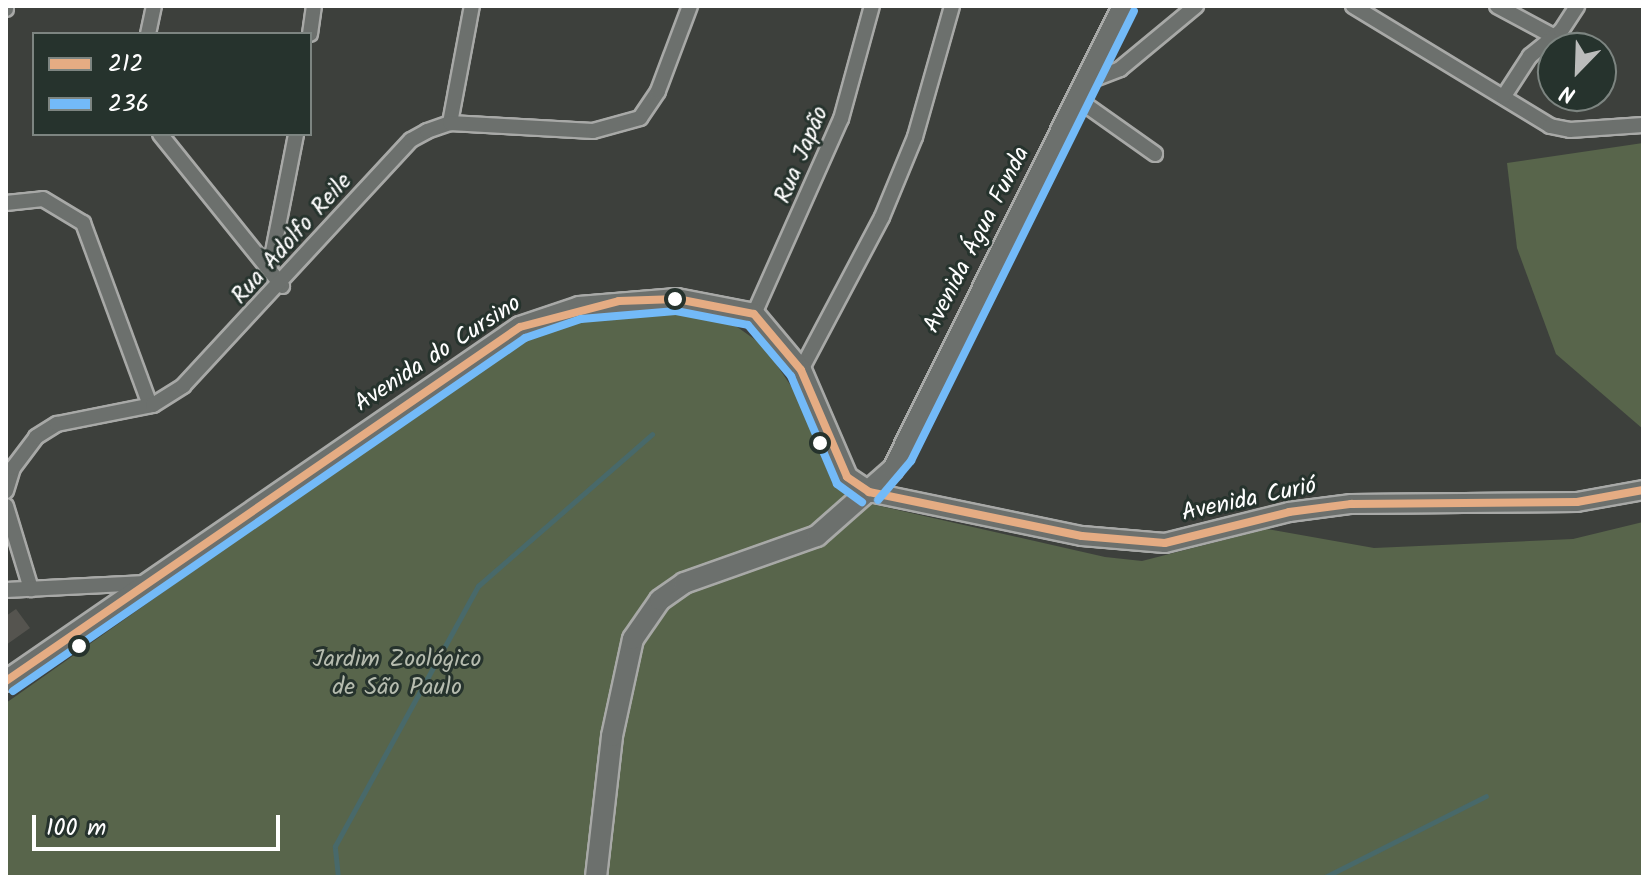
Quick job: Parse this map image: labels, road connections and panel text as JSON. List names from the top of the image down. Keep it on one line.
{"streets":{"main road":["Avenida Água Funda","Avenida do Cursino"],"street":["Rua Japão","Rua Adolfo Reile","Avenida Curió"]},"crossings":[["Rua Japão","Avenida do Cursino"],["Avenida Água Funda","Avenida Curió"]],"parks":["Jardim Zoológico de São Paulo"],"lines":["transit line 236","transit line 212"],"legend":["212","236"],"scale_bar":"100 m","north":"bottom left"}
